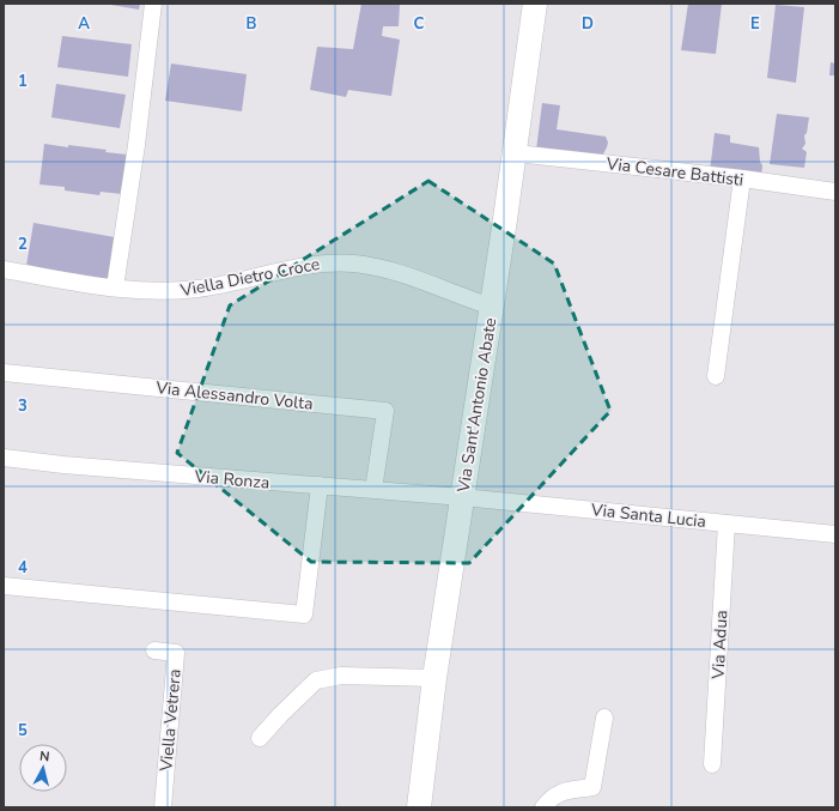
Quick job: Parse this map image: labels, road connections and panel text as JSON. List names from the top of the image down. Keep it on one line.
{"streets":{"street":["Via Cesare Battisti","Viella Dietro Croce","Via Alessandro Volta","Via Sant'Antonio Abate","Via Ronza","Via Santa Lucia","Via Adua","Viella Vetrera"]},"crossings":[["Via Cesare Battisti","Via Sant'Antonio Abate"],["Viella Dietro Croce","Via Sant'Antonio Abate"],["Via Alessandro Volta","Via Ronza"],["Via Sant'Antonio Abate","Via Ronza"],["Via Sant'Antonio Abate","Via Santa Lucia"],["Via Ronza","Via Santa Lucia"],["Via Santa Lucia","Via Adua"]],"north":"top","grid":{"columns":["A","B","C","D","E"],"rows":["1","2","3","4","5"]}}
